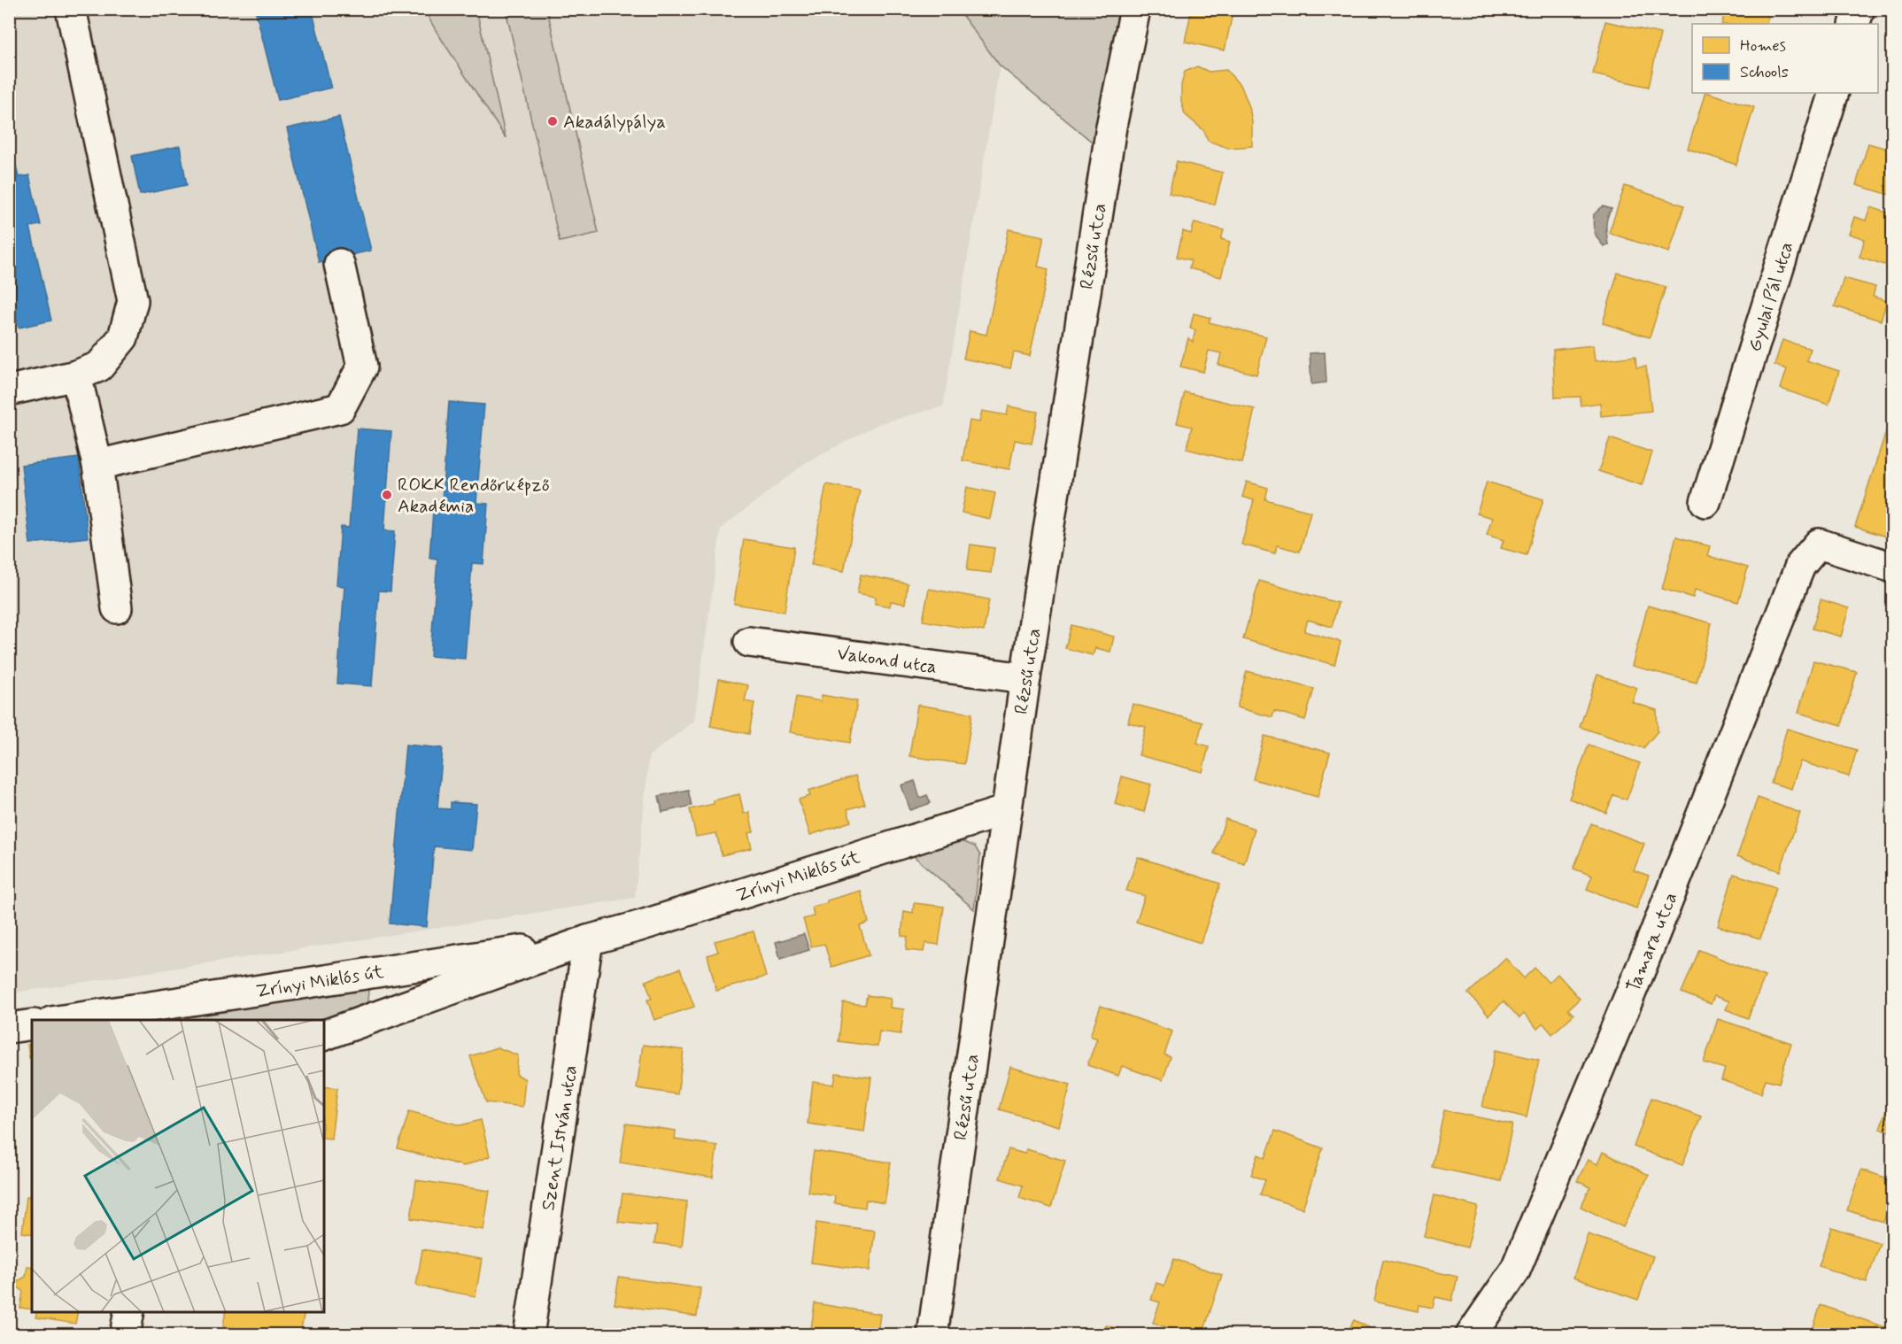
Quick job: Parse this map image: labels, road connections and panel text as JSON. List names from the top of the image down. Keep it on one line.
{"streets":{"street":["Rézsű utca","Gyulai Pál utca","Vakond utca","Zrínyi Miklós út","Tamara utca","Szent István utca"]},"crossings":[["Rézsű utca","Vakond utca"],["Rézsű utca","Zrínyi Miklós út"],["Zrínyi Miklós út","Szent István utca"]],"places":["Akadálypálya","ROKK Rendőrképző Akadémia"],"legend":["Homes","Schools"]}
